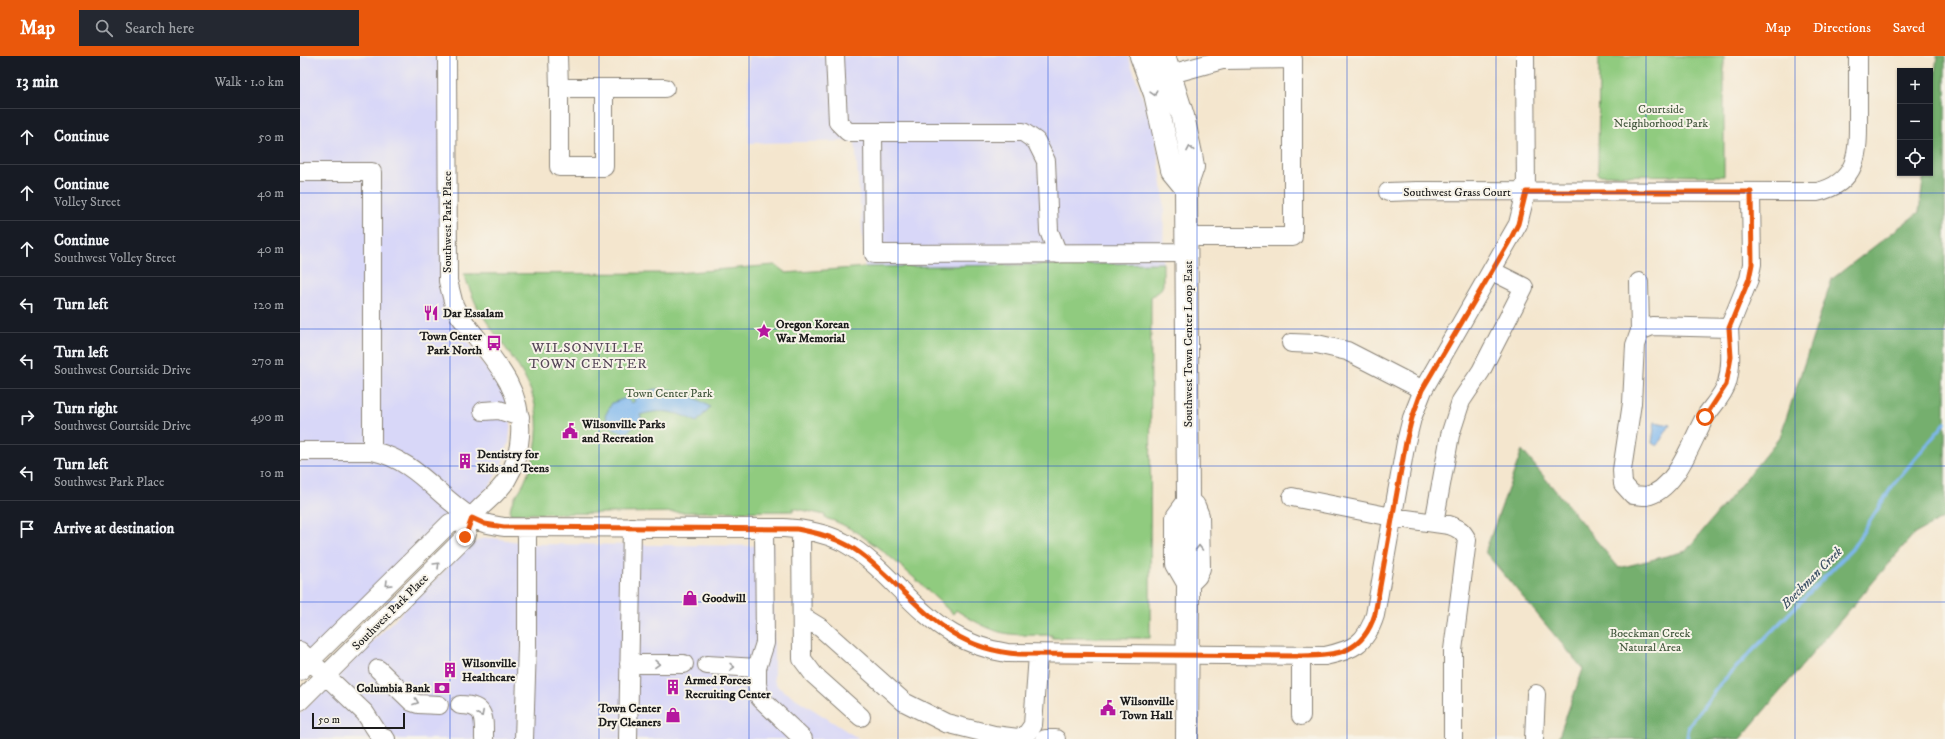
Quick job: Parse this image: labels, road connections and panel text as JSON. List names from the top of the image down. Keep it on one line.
{"streets":{"main road":["Southwest Town Center Loop East"],"street":["Southwest Grass Court","Southwest Park Place"]},"districts":["WILSONVILLE TOWN CENTER"],"water":["Boeckman Creek"],"parks":["Courtside Neighborhood Park","Town Center Park","Boeckman Creek Natural Area"],"places":{"restaurant":["Dar Essalam"],"place":["Oregon Korean War Memorial"],"bus stop":["Town Center Park North"],"public building":["Wilsonville Parks and Recreation","Wilsonville Town Hall"],"building":["Dentistry for Kids and Teens","Wilsonville Healthcare","Armed Forces Recruiting Center"],"shop":["Goodwill","Town Center Dry Cleaners"],"bank":["Columbia Bank"]},"scale_bar":"50 m","page":{"header":"Map","search":"Search here","nav":["Map","Directions","Saved"],"heading":["13 min","Walk · 1.0 km"],"map_buttons":["+","−"],"list":[["Continue","50 m"],["Continue","Volley Street","40 m"],["Continue","Southwest Volley Street","40 m"],["Turn left","120 m"],["Turn left","Southwest Courtside Drive","270 m"],["Turn right","Southwest Courtside Drive","490 m"],["Turn left","Southwest Park Place","10 m"],"Arrive at destination"],"scale":"50 m"}}
